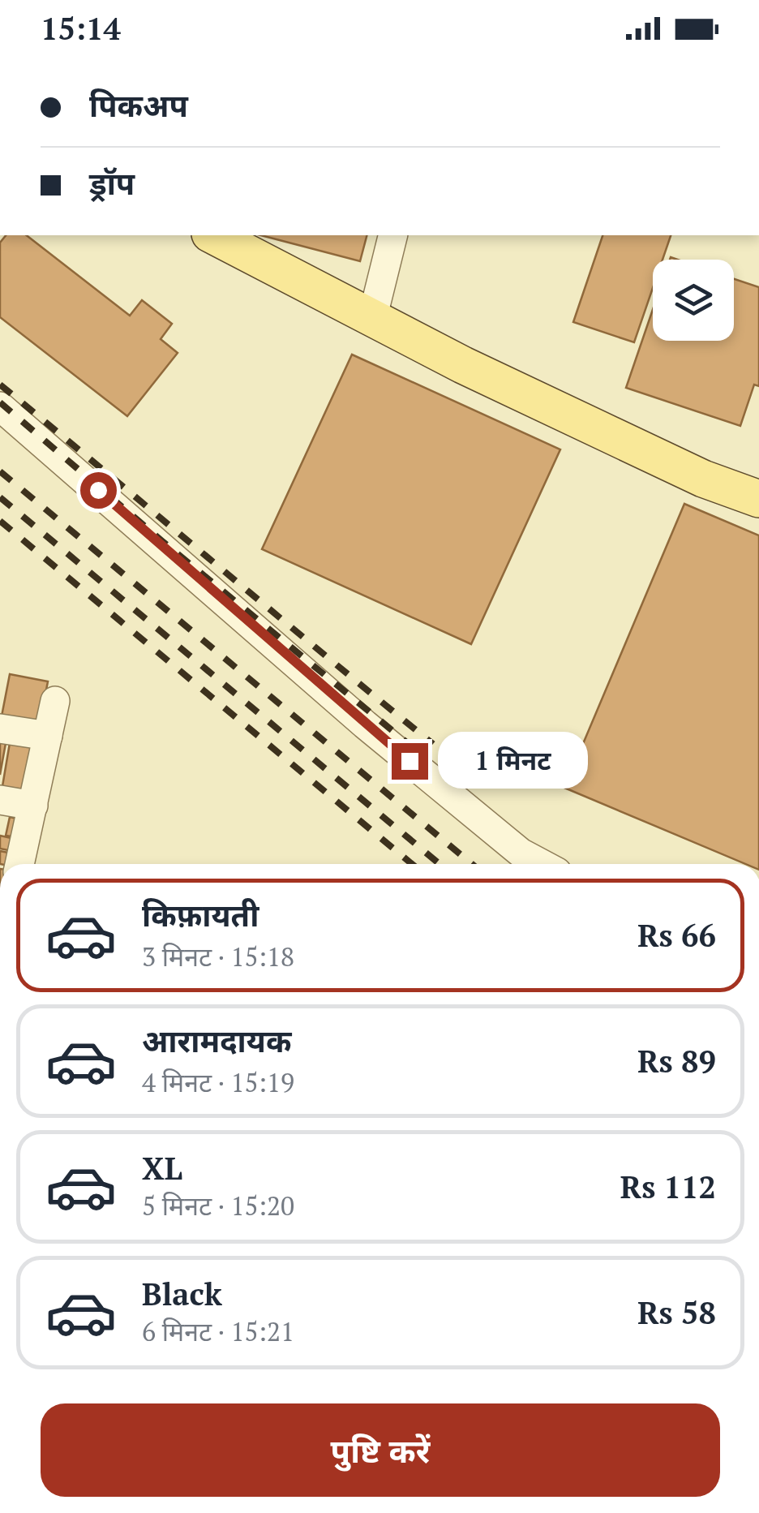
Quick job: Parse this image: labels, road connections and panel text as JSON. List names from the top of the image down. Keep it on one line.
{"page":{"status":"15:14","banner":["पिकअप","ड्रॉप"],"bubble":"1 मिनट","list":[{"name":"किफ़ायती","note":"3 मिनट · 15:18","value":"Rs 66"},{"name":"आरामदायक","note":"4 मिनट · 15:19","value":"Rs 89"},{"name":"XL","note":"5 मिनट · 15:20","value":"Rs 112"},{"name":"Black","note":"6 मिनट · 15:21","value":"Rs 58"}],"buttons":"पुष्टि करें"}}
